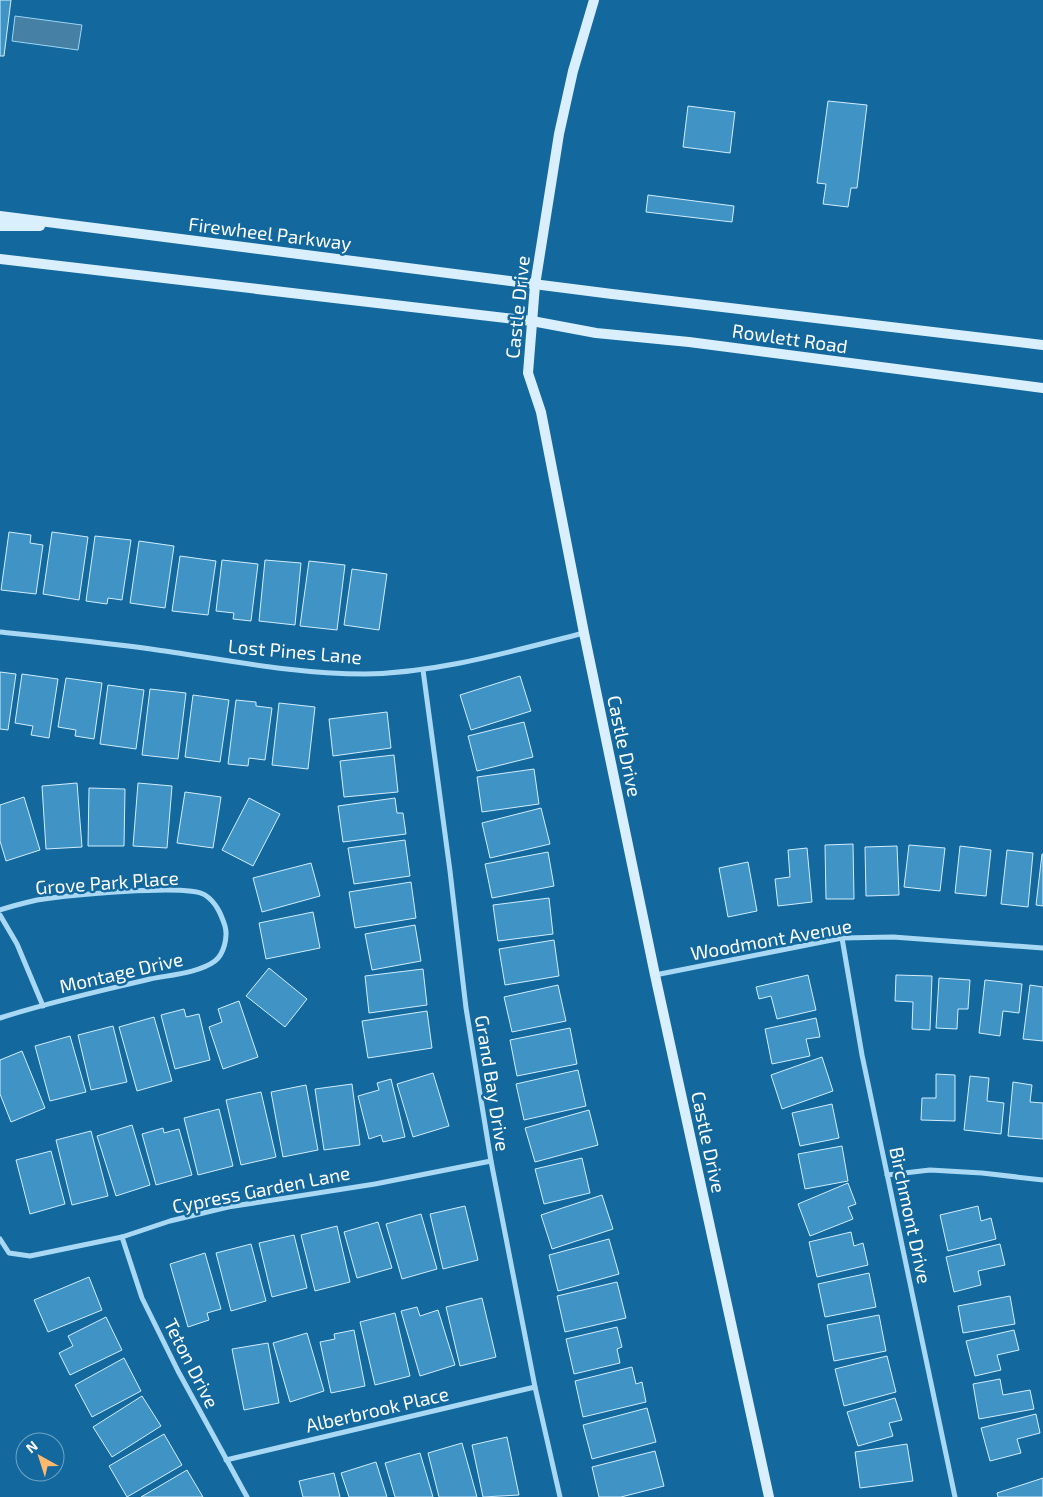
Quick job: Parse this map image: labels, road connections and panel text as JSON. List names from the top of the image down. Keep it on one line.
{"streets":{"main road":["Firewheel Parkway","Castle Drive","Rowlett Road"],"street":["Lost Pines Lane","Grove Park Place","Woodmont Avenue","Montage Drive","Grand Bay Drive","Cypress Garden Lane","Birchmont Drive","Teton Drive","Alberbrook Place"]},"crossings":[["Firewheel Parkway","Castle Drive"],["Firewheel Parkway","Rowlett Road"],["Castle Drive","Rowlett Road"],["Castle Drive","Lost Pines Lane"],["Castle Drive","Woodmont Avenue"],["Lost Pines Lane","Grand Bay Drive"],["Grove Park Place","Montage Drive"],["Woodmont Avenue","Birchmont Drive"],["Grand Bay Drive","Cypress Garden Lane"],["Grand Bay Drive","Alberbrook Place"],["Cypress Garden Lane","Teton Drive"],["Teton Drive","Alberbrook Place"]],"north":"top left"}
